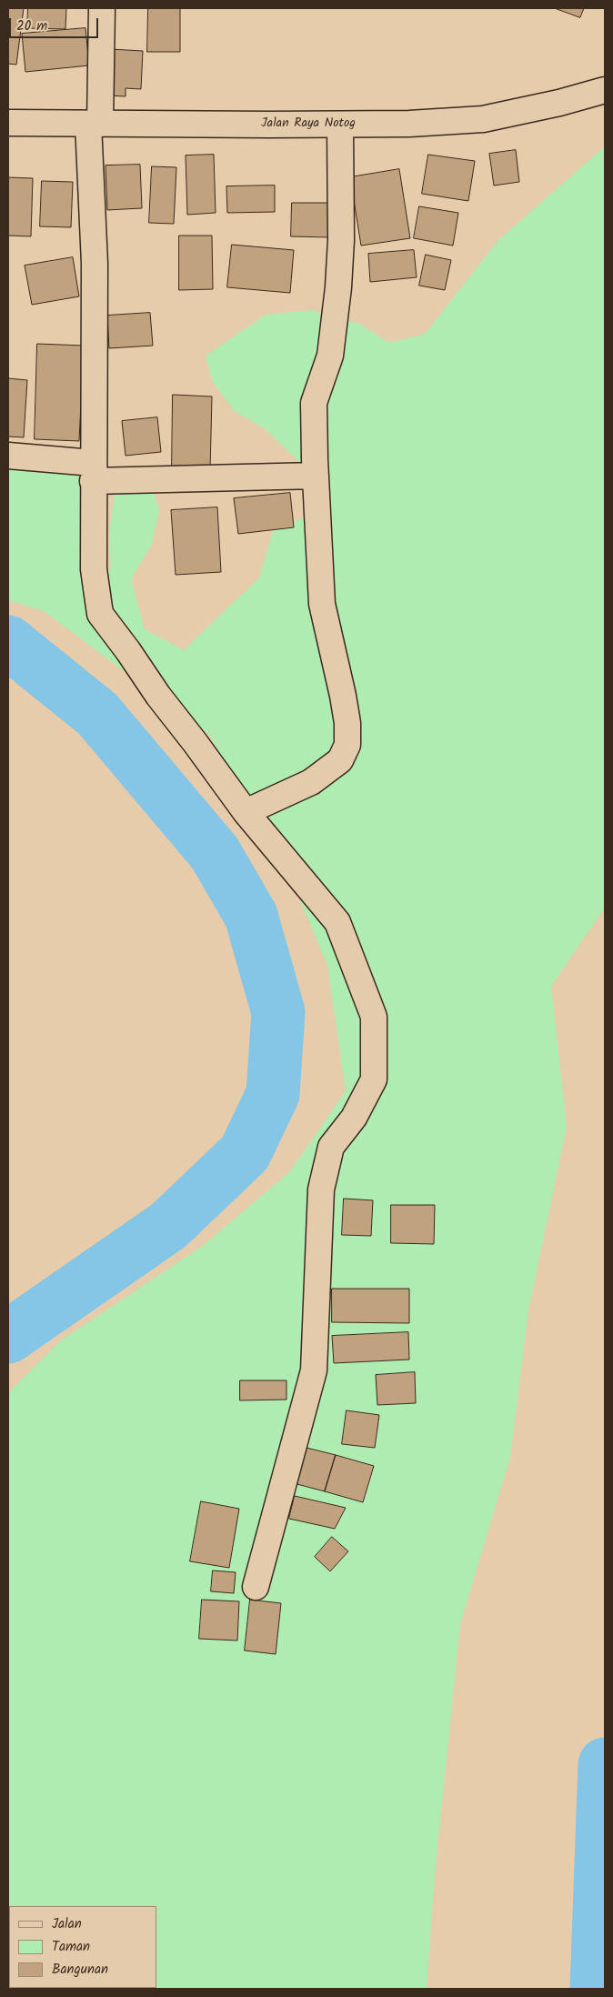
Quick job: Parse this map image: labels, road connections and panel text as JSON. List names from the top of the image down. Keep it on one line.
{"streets":{"main road":["Jalan Raya Notog"]},"legend":["Jalan","Taman","Bangunan"],"scale_bar":"20 m"}
